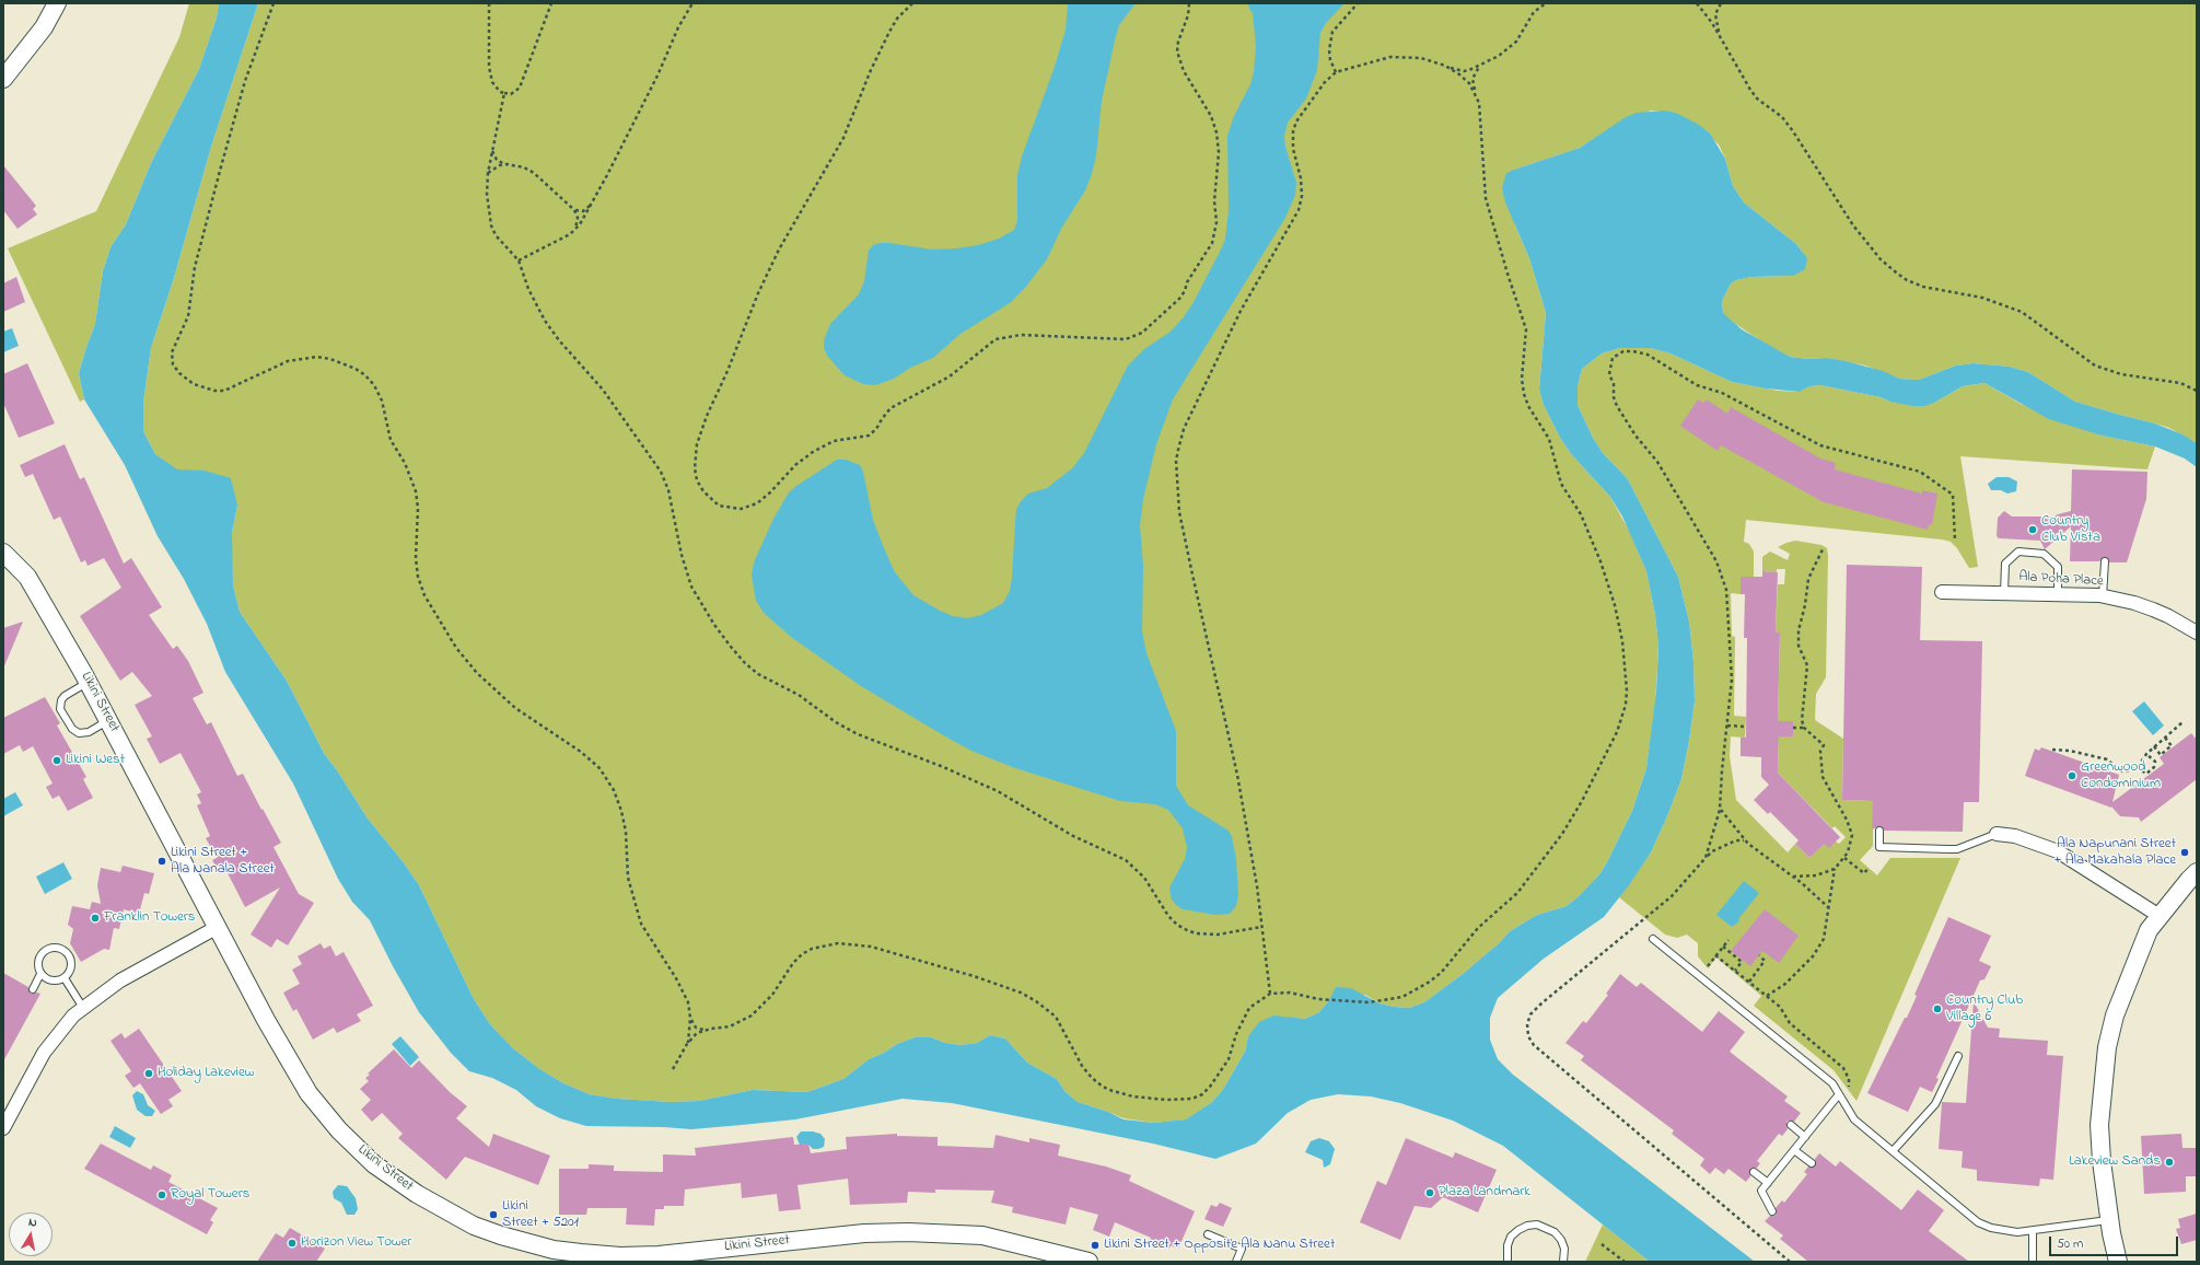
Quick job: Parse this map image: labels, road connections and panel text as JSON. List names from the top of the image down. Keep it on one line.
{"streets":{"street":["Ala Poha Place","Likini Street"]},"places":["Country Club Vista","Likini West","Greenwood Condominium","Ala Napunani Street + Ala Makahala Place","Likini Street + Ala Nanala Street","Franklin Towers","Country Club Village 6","Holiday Lakeview","Lakeview Sands","Plaza Landmark","Royal Towers","Likini Street + 5201","Horizon View Tower","Likini Street + Opposite Ala Nanu Street"],"scale_bar":"50 m","north":"top"}
